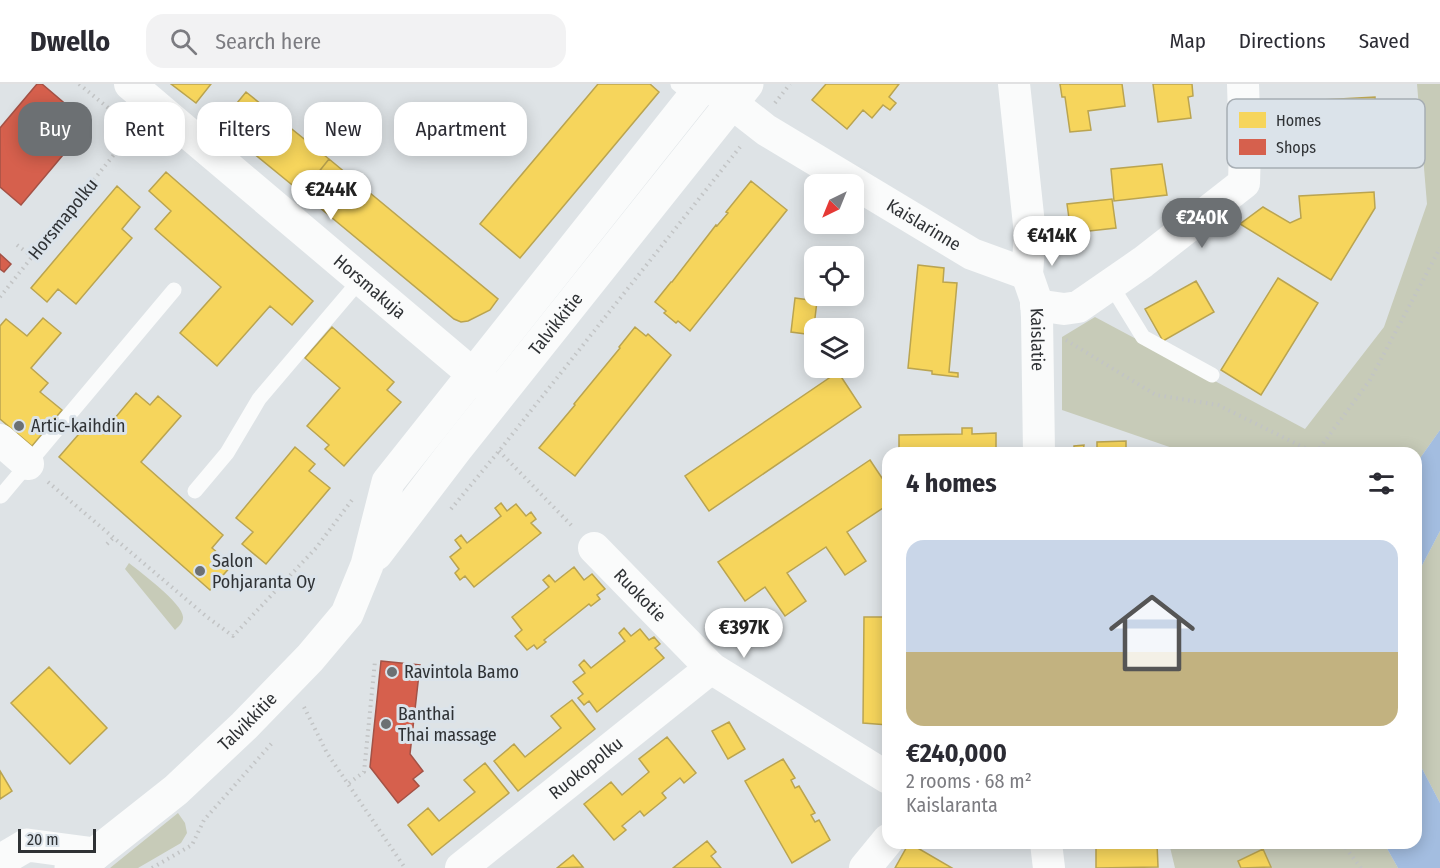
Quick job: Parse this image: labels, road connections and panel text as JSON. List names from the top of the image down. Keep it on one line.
{"streets":{"main road":["Talvikkitie"],"street":["Kaislarinne","Horsmakuja","Kaislatie","Ruokotie","Ruokopolku"],"path":["Horsmapolku"]},"crossings":[["Kaislarinne","Talvikkitie"],["Kaislarinne","Kaislatie"],["Horsmakuja","Talvikkitie"],["Ruokotie","Ruokopolku"]],"places":["Artic-kaihdin","Salon Pohjaranta Oy","Ravintola Bamo","Banthai Thai massage"],"legend":["Homes","Shops"],"scale_bar":"20 m","north":"bottom left","page":{"header":"Dwello","search":"Search here","nav":["Map","Directions","Saved"],"chip":["Buy","Rent","Filters","New","Apartment"],"price":["€244K","€240K","€414K","€397K"],"heading":"4 homes","list":[{"name":"€240,000","note":"2 rooms · 68 m² · Kaislaranta"}],"scale":"20 m"}}
